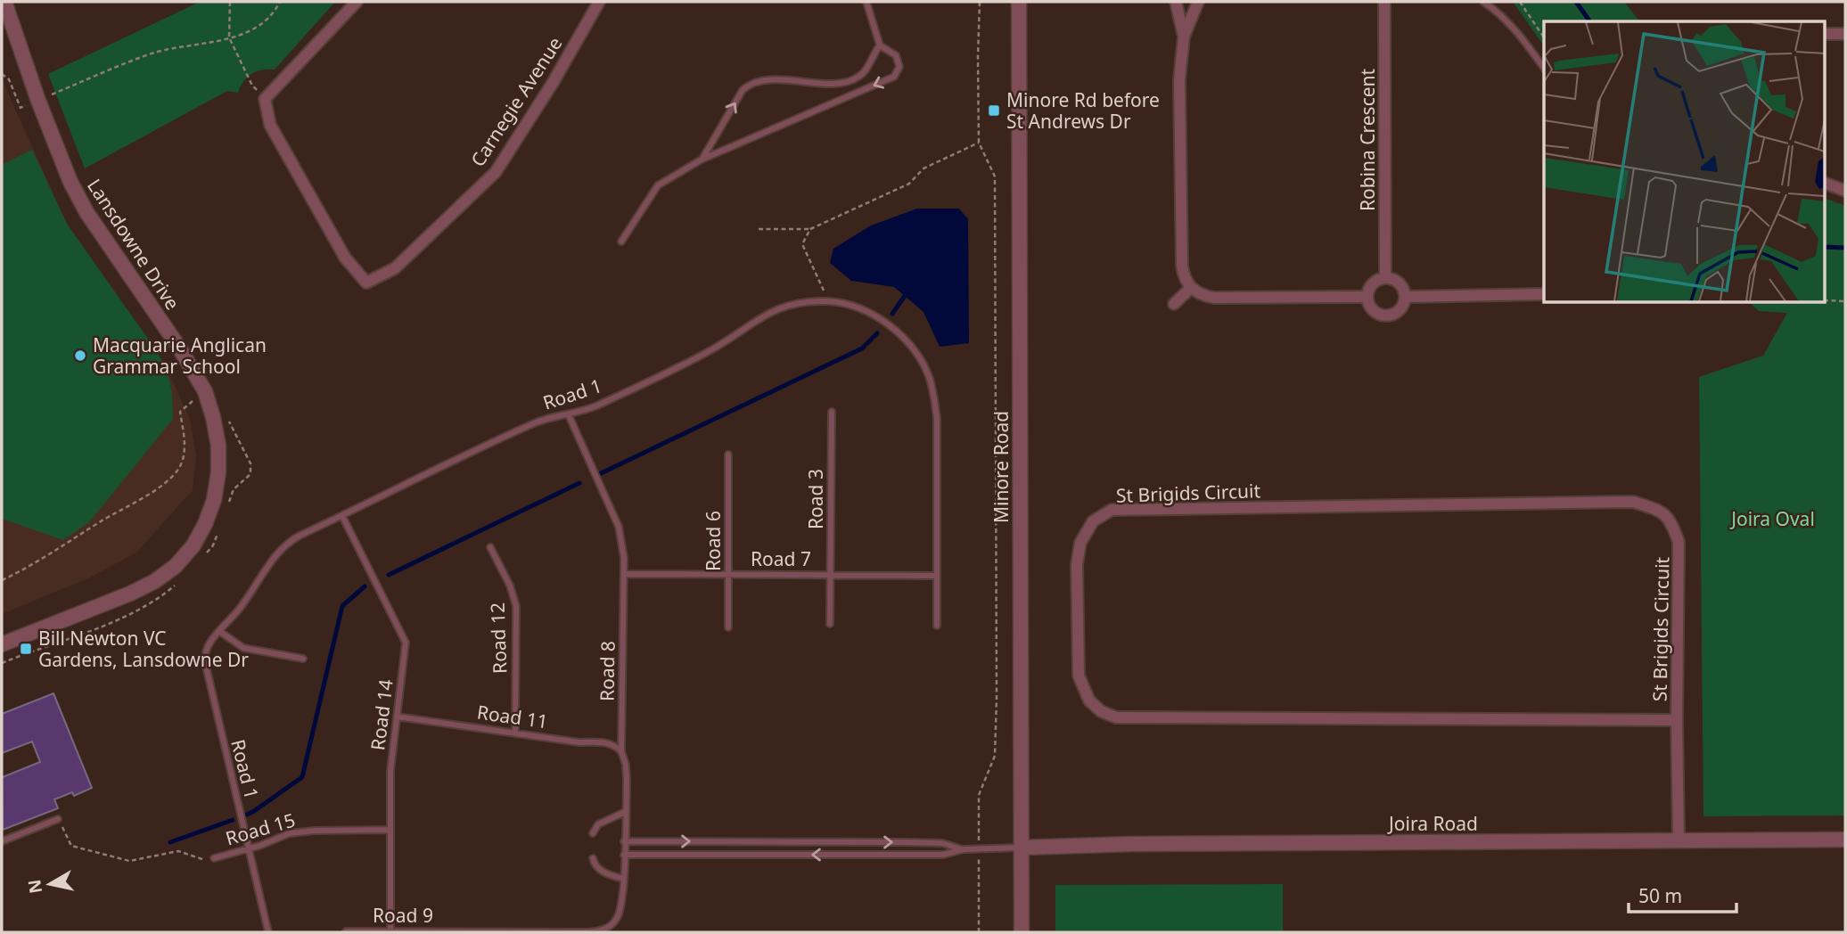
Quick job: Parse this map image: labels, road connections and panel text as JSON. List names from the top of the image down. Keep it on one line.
{"streets":{"street":["Carnegie Avenue","Robina Crescent","Lansdowne Drive","Minore Road","St Brigids Circuit","Joira Road"],"lane":["Road 1","Road 3","Road 6","Road 7","Road 12","Road 8","Road 14","Road 11","Road 15","Road 9"]},"crossings":[["Road 1","Road 7"],["Road 1","Road 8"],["Road 1","Road 14"],["Road 1","Road 15"],["Minore Road","Joira Road"],["St Brigids Circuit","Joira Road"],["Road 3","Road 7"],["Road 6","Road 7"],["Road 7","Road 8"],["Road 12","Road 11"],["Road 8","Road 11"],["Road 8","Road 9"],["Road 14","Road 11"],["Road 14","Road 15"],["Road 14","Road 9"]],"parks":["Joira Oval"],"places":{"transit":["Minore Rd before St Andrews Dr","Bill Newton VC Gardens, Lansdowne Dr"],"other":["Macquarie Anglican Grammar School"]},"scale_bar":"50 m","north":"left"}
